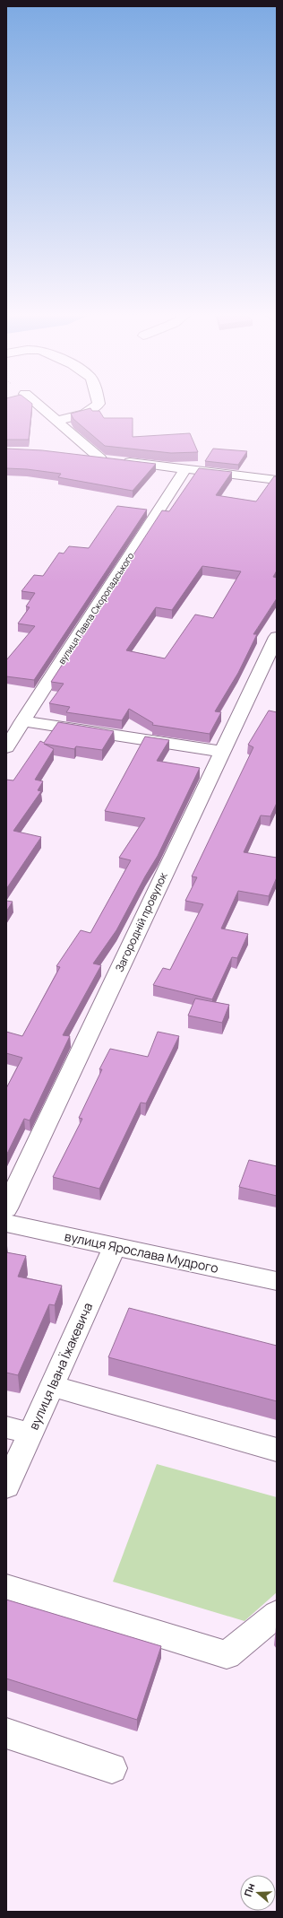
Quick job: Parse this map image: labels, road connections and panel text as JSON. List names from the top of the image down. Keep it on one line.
{"streets":{"street":["вулиця Павла Скоропадського","Загородній провулок","вулиця Ярослава Мудрого","вулиця Івана Їжакевича"]},"crossings":[["вулиця Ярослава Мудрого","вулиця Івана Їжакевича"]],"north":"left"}
